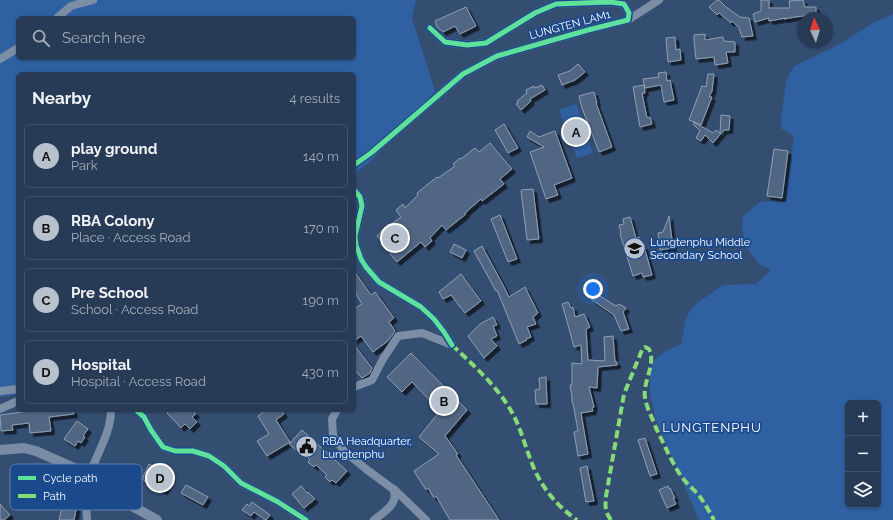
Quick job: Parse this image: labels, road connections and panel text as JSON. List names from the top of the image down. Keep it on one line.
{"streets":{"street":["LUNGTEN LAM1"]},"districts":["LUNGTENPHU"],"places":{"school or university":["Lungtenphu Middle Secondary School"],"public building":["RBA Headquarter, Lungtenphu"]},"legend":["Cycle path","Path"],"north":"top","page":{"search":"Search here","heading":["Nearby","4 results"],"pins":["A","C","B","D"],"list":[{"mark":"A","name":"play ground","note":"Park","value":"140 m"},{"mark":"B","name":"RBA Colony","note":"Place · Access Road","value":"170 m"},{"mark":"C","name":"Pre School","note":"School · Access Road","value":"190 m"},{"mark":"D","name":"Hospital","note":"Hospital · Access Road","value":"430 m"}],"map_buttons":["+","−"]}}
